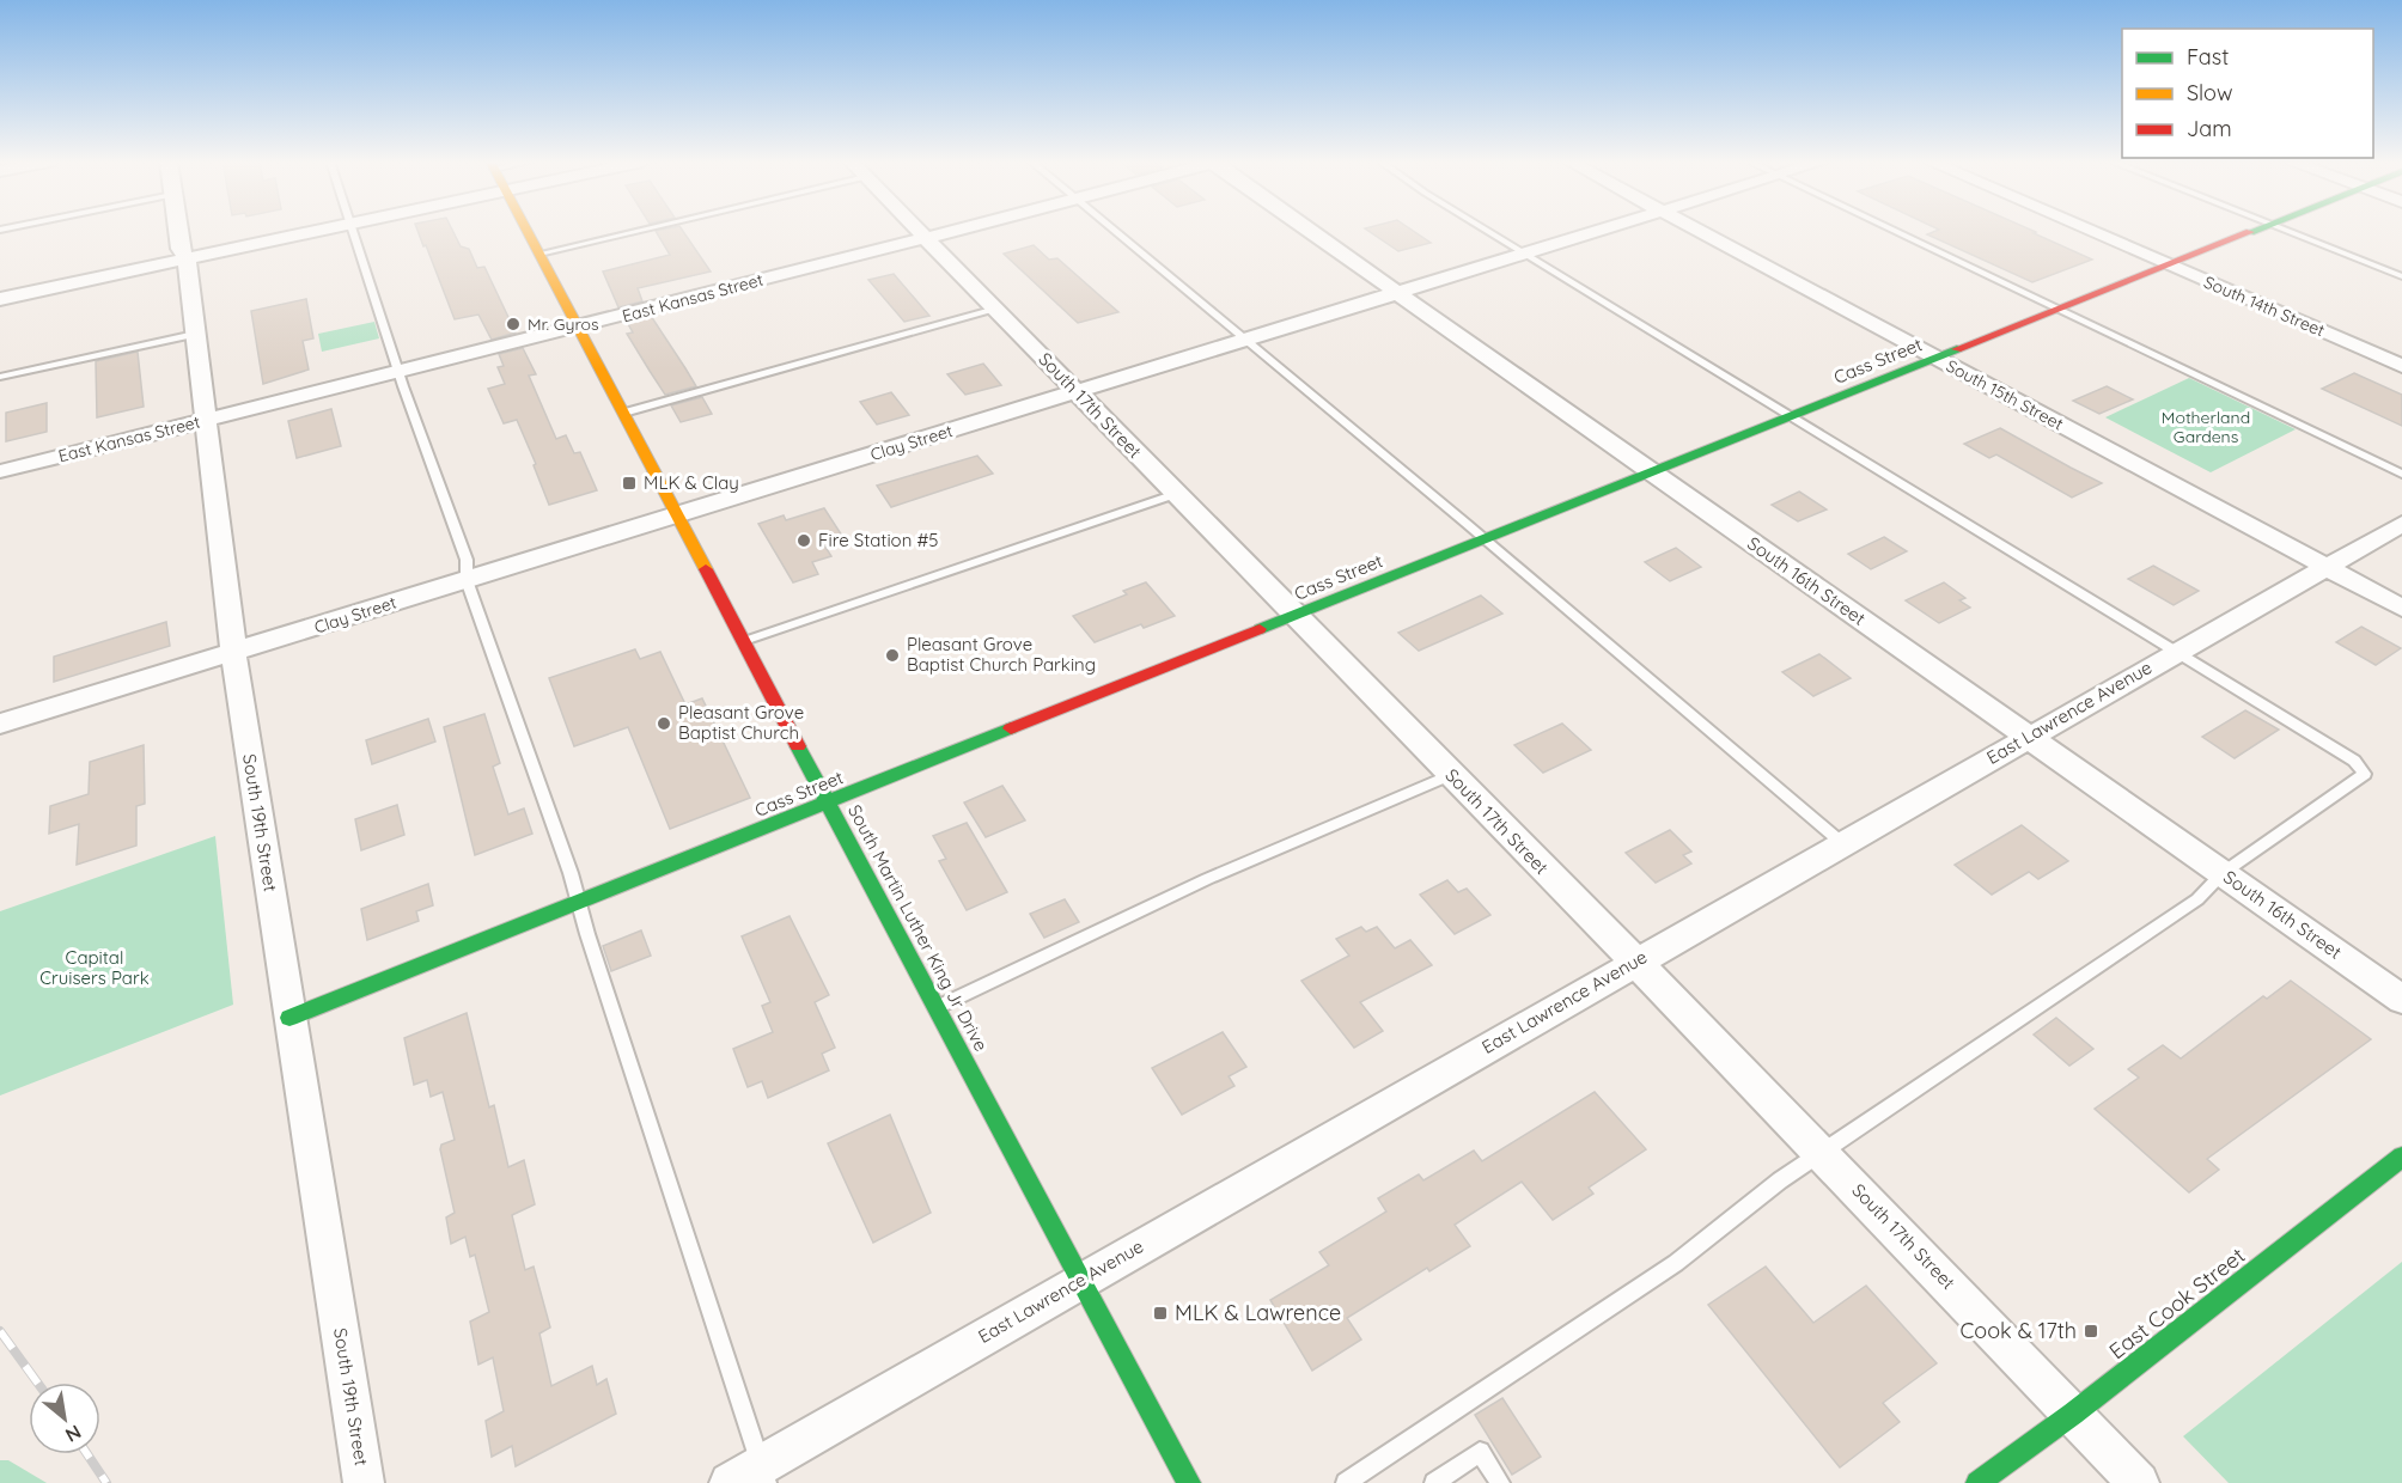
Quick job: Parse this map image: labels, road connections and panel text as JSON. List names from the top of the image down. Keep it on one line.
{"streets":{"street":["East Kansas Street","South 14th Street","Cass Street","South 15th Street","South 17th Street","Clay Street","South 16th Street","East Lawrence Avenue","South 19th Street","South Martin Luther King Jr Drive","East Cook Street"]},"crossings":[["East Kansas Street","South 17th Street"],["East Kansas Street","South 19th Street"],["East Kansas Street","South Martin Luther King Jr Drive"],["South 14th Street","Cass Street"],["Cass Street","South 15th Street"],["Cass Street","South 17th Street"],["Cass Street","South 16th Street"],["Cass Street","South 19th Street"],["Cass Street","South Martin Luther King Jr Drive"],["South 15th Street","East Lawrence Avenue"],["South 17th Street","Clay Street"],["South 17th Street","East Lawrence Avenue"],["South 17th Street","East Cook Street"],["Clay Street","South 16th Street"],["Clay Street","South 19th Street"],["Clay Street","South Martin Luther King Jr Drive"],["South 16th Street","East Lawrence Avenue"],["East Lawrence Avenue","South Martin Luther King Jr Drive"]],"parks":["Motherland Gardens","Capital Cruisers Park"],"places":{"other":["Mr. Gyros","Fire Station #5","Pleasant Grove Baptist Church Parking","Pleasant Grove Baptist Church"],"transit":["MLK & Clay","MLK & Lawrence","Cook & 17th"]},"legend":["Fast","Slow","Jam"],"north":"bottom right"}
